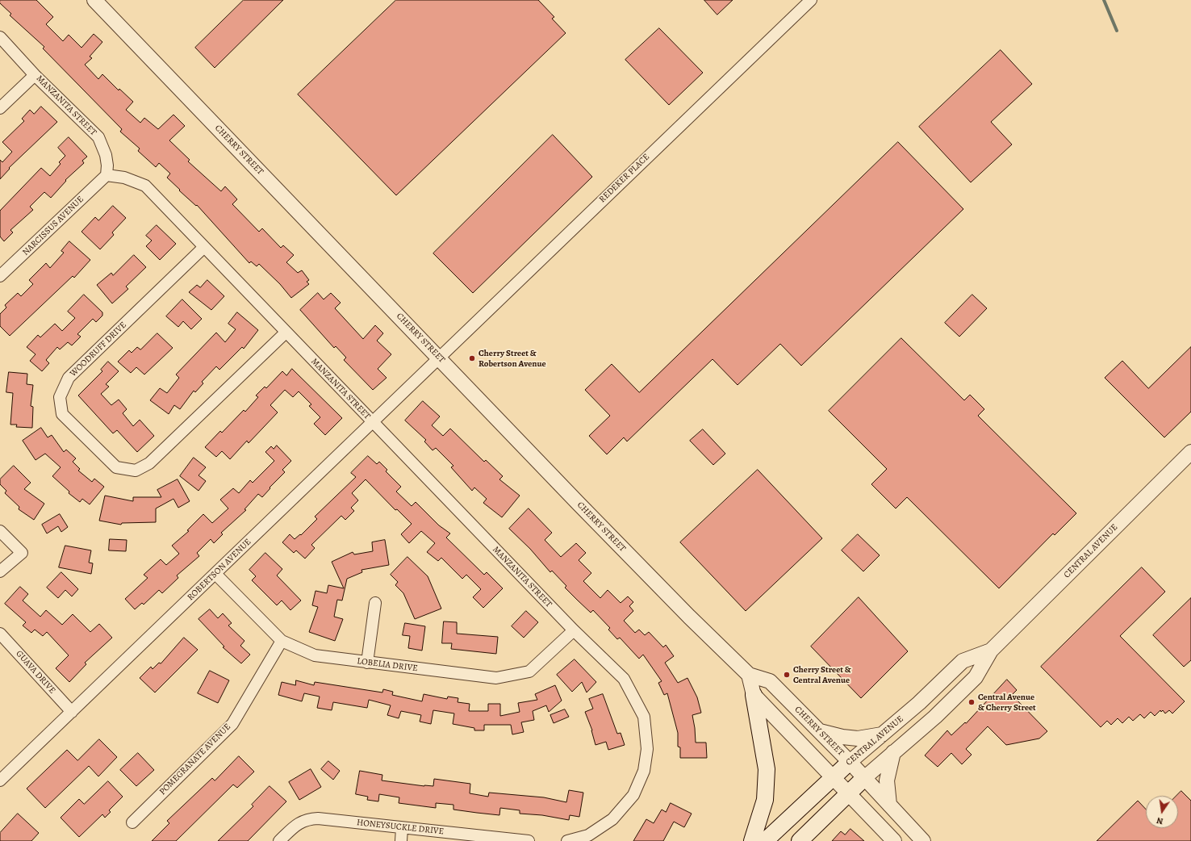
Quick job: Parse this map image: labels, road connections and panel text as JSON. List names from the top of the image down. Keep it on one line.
{"streets":{"main road":["CENTRAL AVENUE"],"street":["MANZANITA STREET","CHERRY STREET","REDEKER PLACE","NARCISSUS AVENUE","WOODRUFF DRIVE","ROBERTSON AVENUE","LOBELIA DRIVE","GUAVA DRIVE","POMEGRANATE AVENUE","HONEYSUCKLE DRIVE"]},"crossings":[["MANZANITA STREET","NARCISSUS AVENUE"],["MANZANITA STREET","WOODRUFF DRIVE"],["MANZANITA STREET","ROBERTSON AVENUE"],["MANZANITA STREET","LOBELIA DRIVE"],["CHERRY STREET","REDEKER PLACE"],["CHERRY STREET","CENTRAL AVENUE"],["CHERRY STREET","ROBERTSON AVENUE"],["REDEKER PLACE","ROBERTSON AVENUE"],["ROBERTSON AVENUE","LOBELIA DRIVE"],["ROBERTSON AVENUE","GUAVA DRIVE"],["LOBELIA DRIVE","POMEGRANATE AVENUE"]],"places":["Cherry Street & Robertson Avenue","Cherry Street & Central Avenue","Central Avenue & Cherry Street"],"north":"bottom"}
